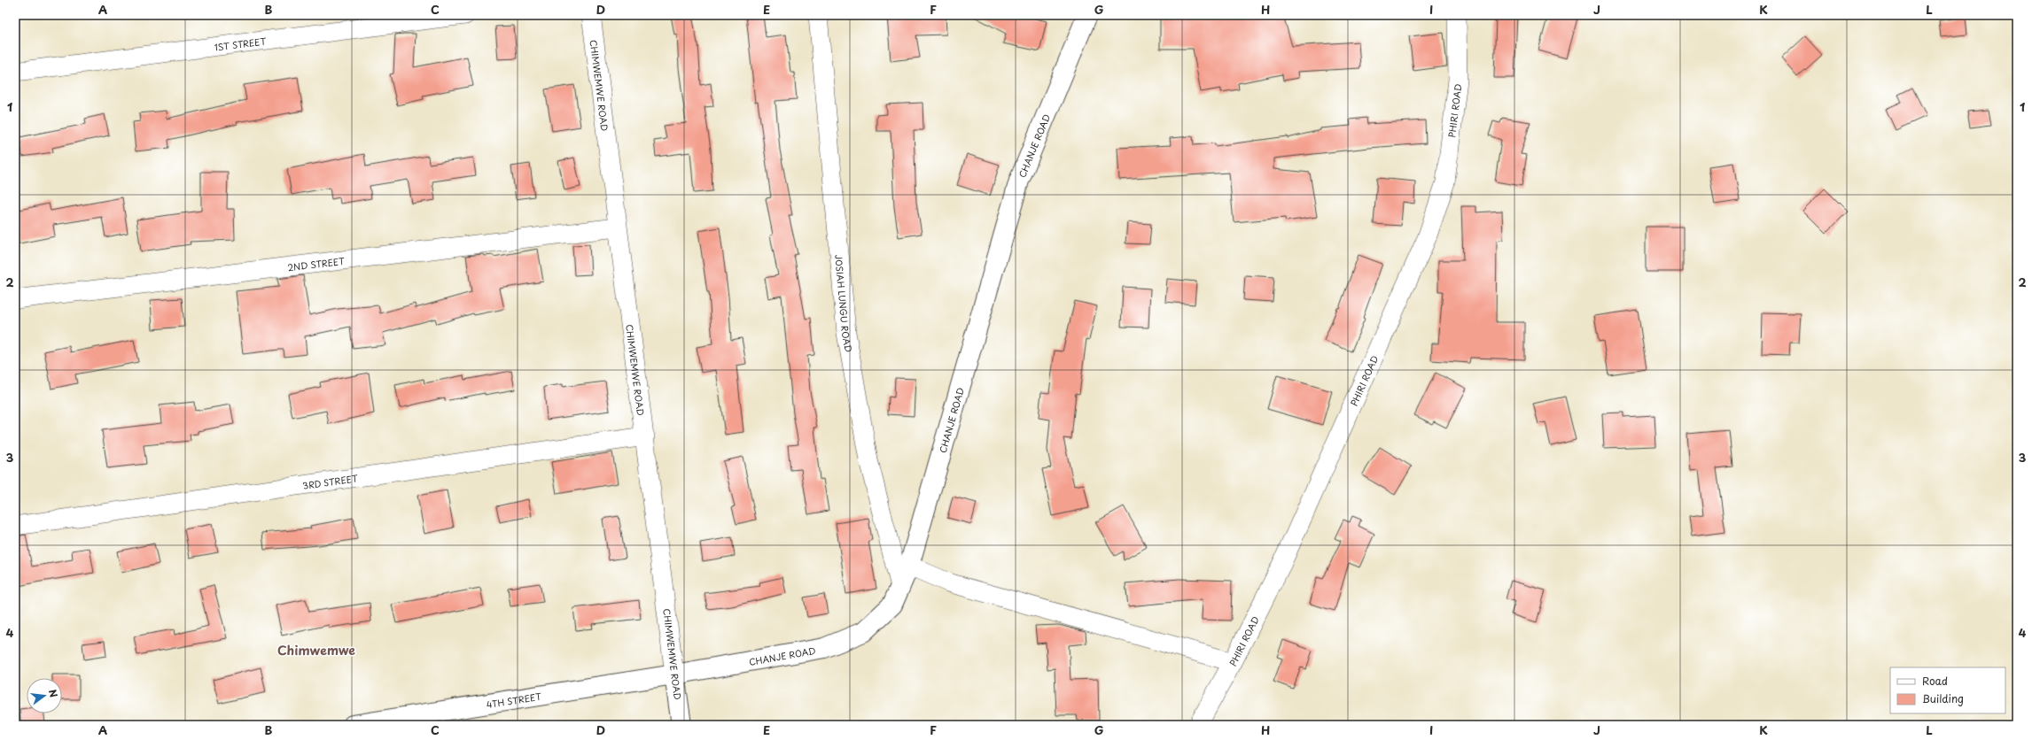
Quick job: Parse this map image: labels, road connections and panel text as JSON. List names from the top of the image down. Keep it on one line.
{"streets":{"street":["1ST STREET","CHIMWEMWE ROAD","PHIRI ROAD","CHANJE ROAD","2ND STREET","JOSIAH LUNGU ROAD","3RD STREET","4TH STREET"]},"crossings":[["CHIMWEMWE ROAD","CHANJE ROAD"],["CHIMWEMWE ROAD","2ND STREET"],["CHIMWEMWE ROAD","3RD STREET"],["CHIMWEMWE ROAD","4TH STREET"],["CHANJE ROAD","JOSIAH LUNGU ROAD"],["CHANJE ROAD","4TH STREET"]],"districts":["Chimwemwe"],"legend":["Road","Building"],"north":"right","grid":{"columns":["A","B","C","D","E","F","G","H","I","J","K","L"],"rows":["1","2","3","4"]}}
